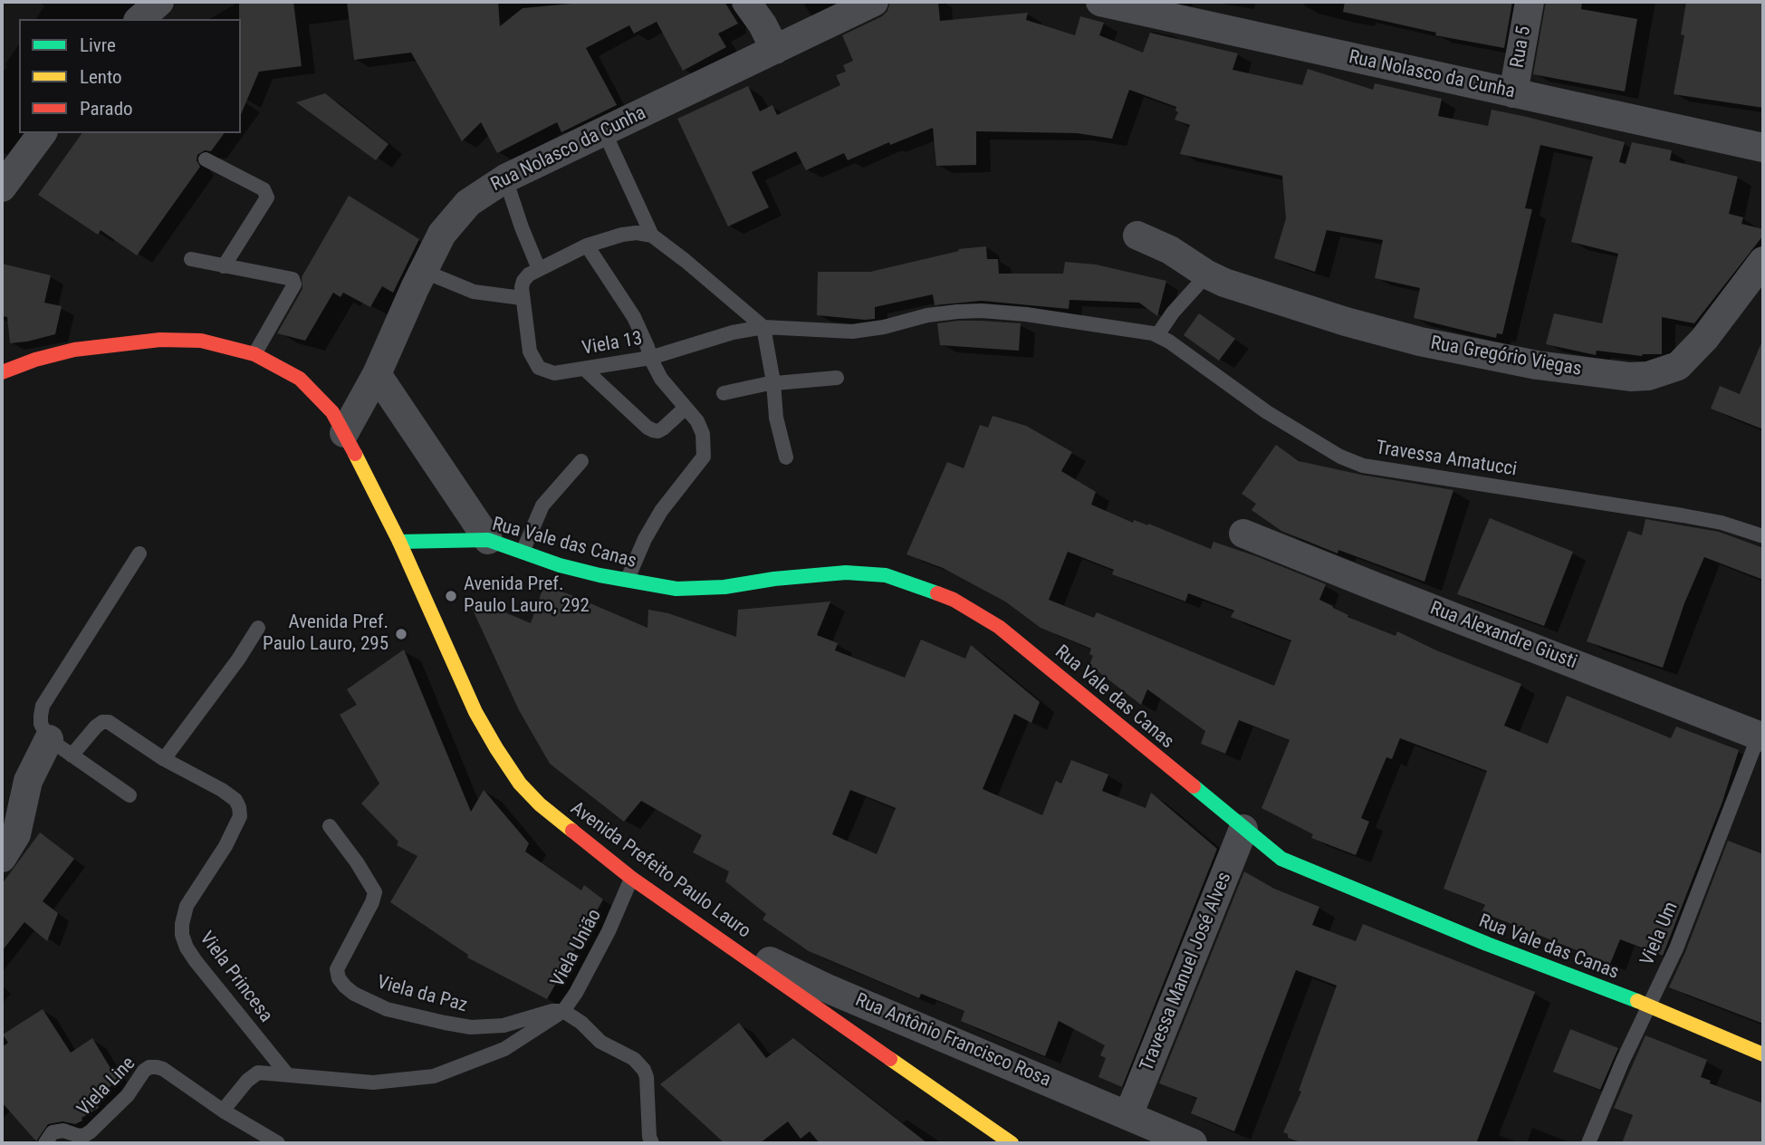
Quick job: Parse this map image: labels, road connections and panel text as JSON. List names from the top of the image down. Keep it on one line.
{"streets":{"street":["Rua 5","Rua Nolasco da Cunha","Rua Gregório Viegas","Rua Vale das Canas","Rua Alexandre Giusti","Avenida Prefeito Paulo Lauro","Travessa Manuel José Alves","Rua Antônio Francisco Rosa"],"lane":["Viela 13","Travessa Amatucci","Viela Um","Viela União","Viela Princesa","Viela da Paz","Viela Line"]},"crossings":[["Rua 5","Rua Nolasco da Cunha"],["Rua Nolasco da Cunha","Avenida Prefeito Paulo Lauro"],["Viela 13","Travessa Amatucci"],["Rua Vale das Canas","Avenida Prefeito Paulo Lauro"],["Rua Vale das Canas","Viela Um"],["Rua Vale das Canas","Travessa Manuel José Alves"],["Rua Alexandre Giusti","Viela Um"],["Avenida Prefeito Paulo Lauro","Viela União"],["Avenida Prefeito Paulo Lauro","Rua Antônio Francisco Rosa"],["Viela União","Viela Princesa"],["Viela União","Viela da Paz"],["Travessa Manuel José Alves","Rua Antônio Francisco Rosa"]],"places":["Avenida Pref. Paulo Lauro, 292","Avenida Pref. Paulo Lauro, 295"],"legend":["Livre","Lento","Parado"]}
